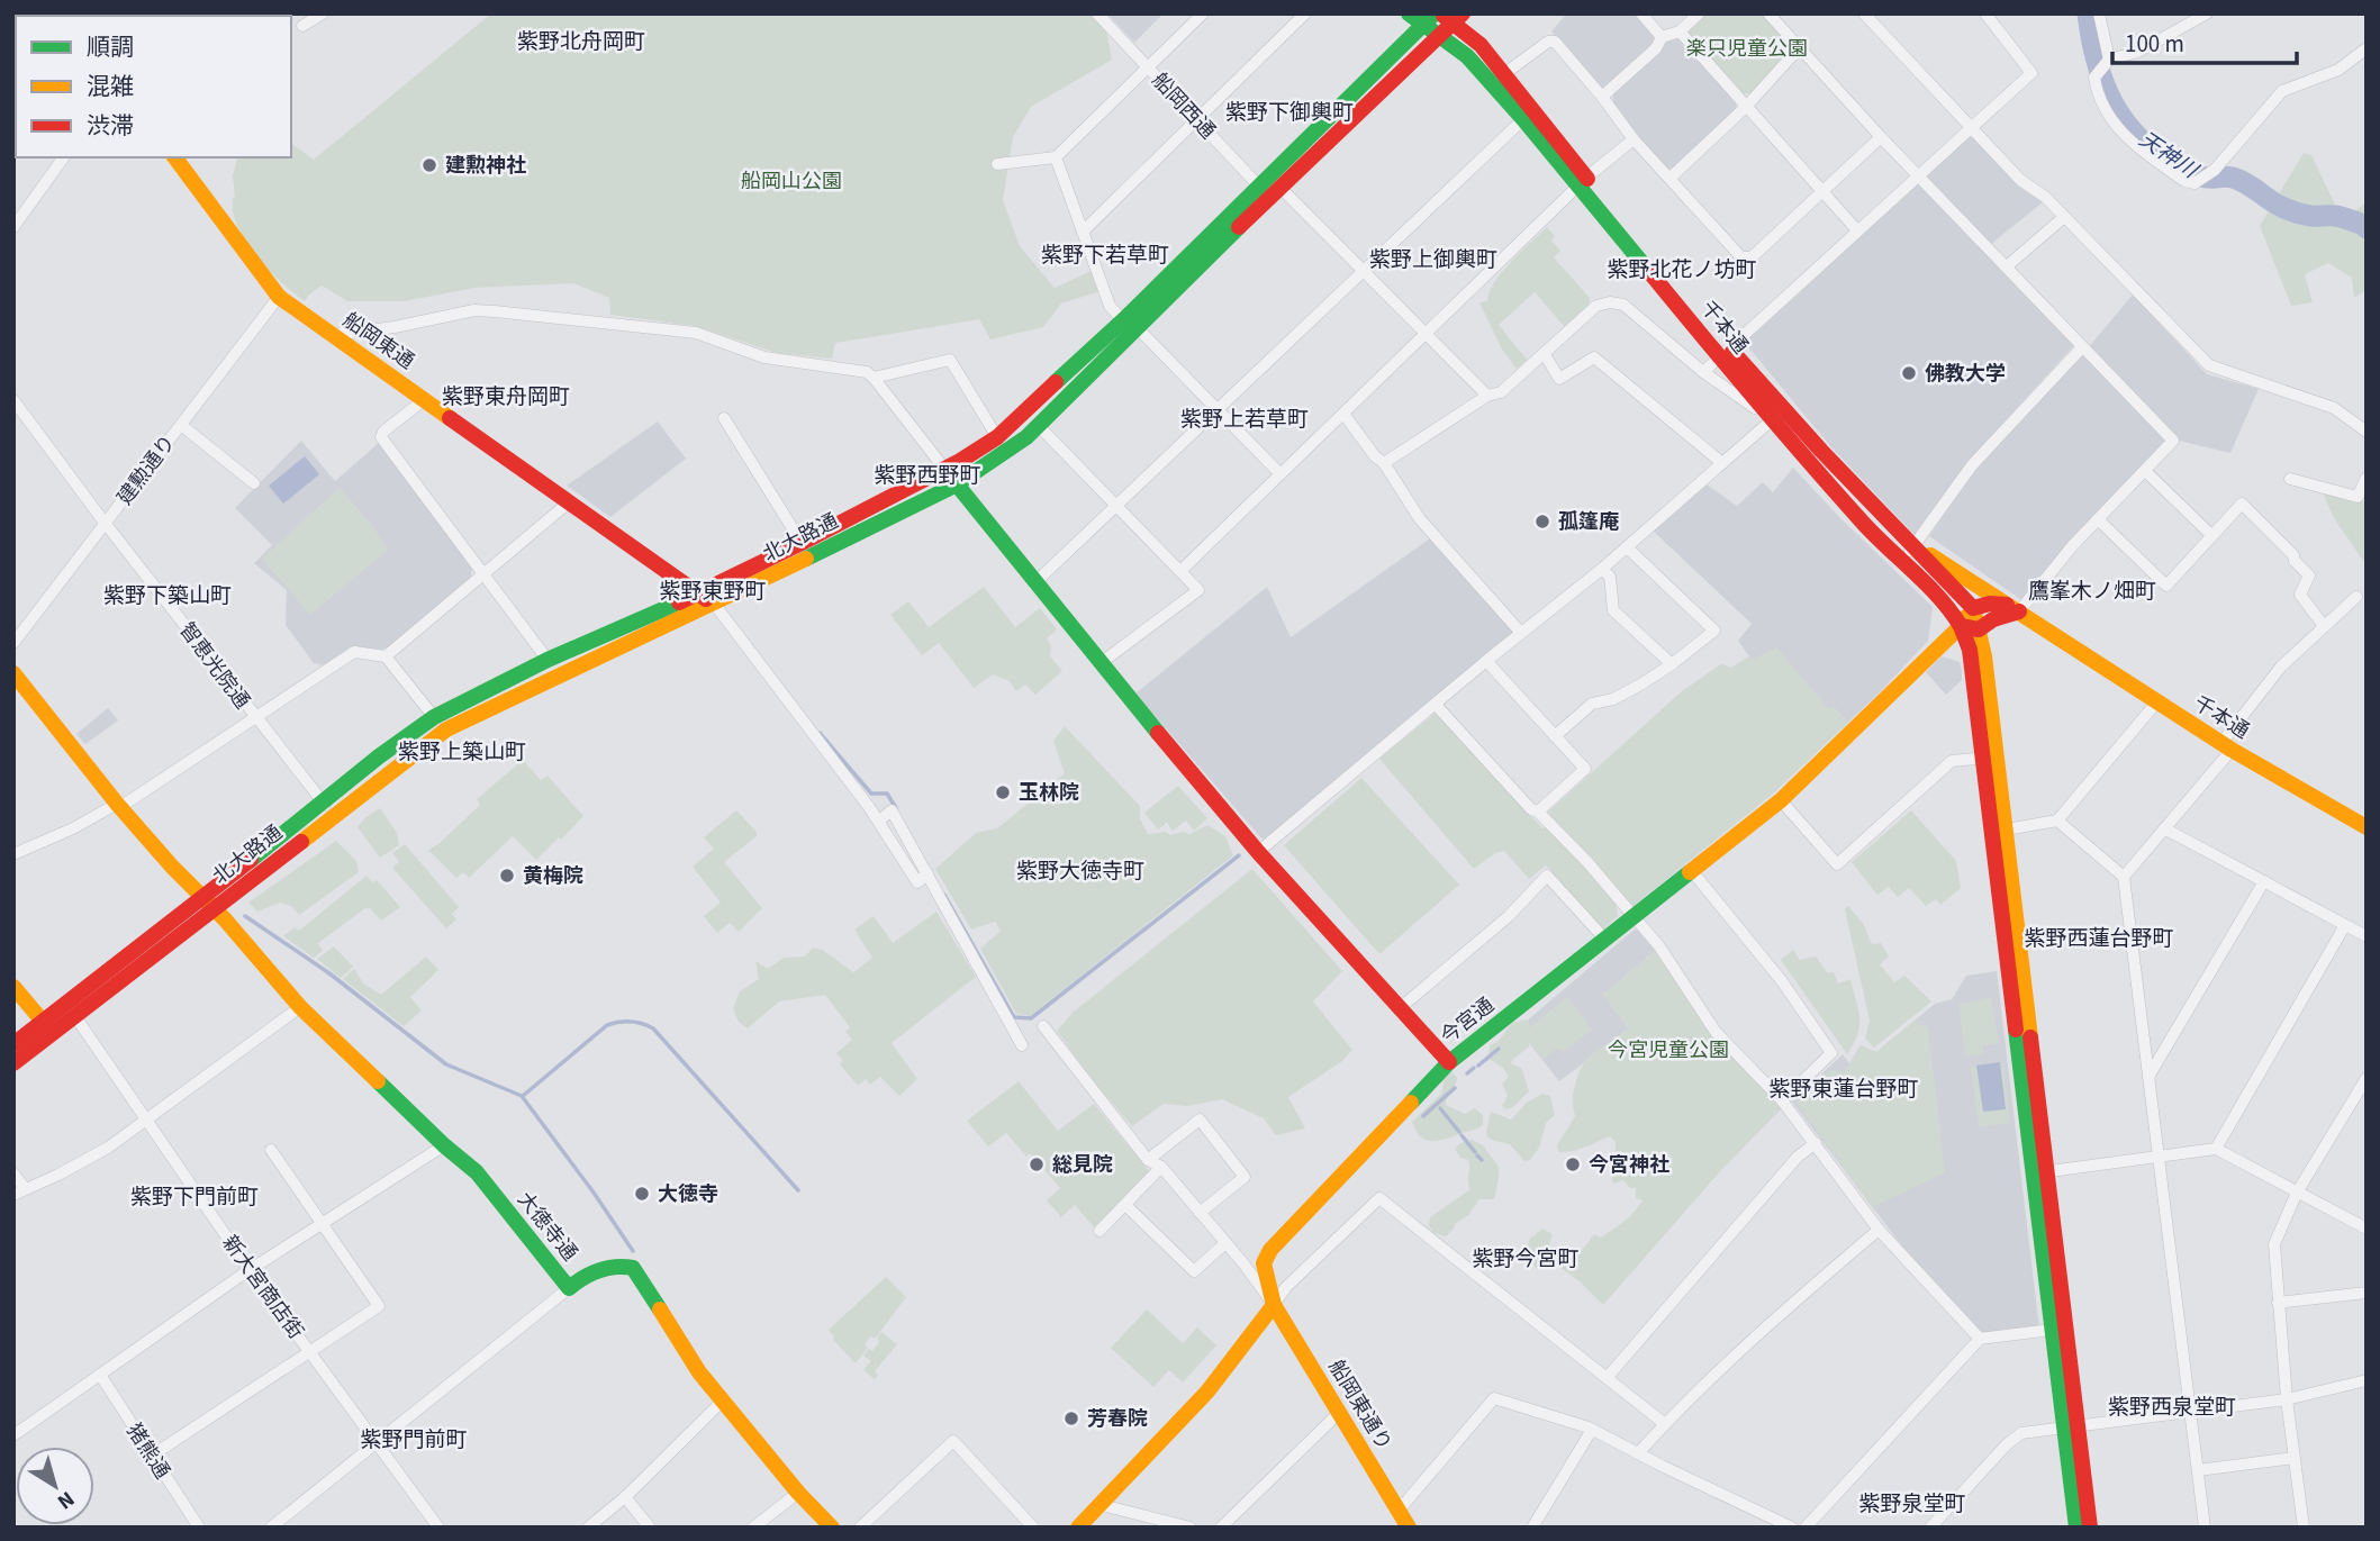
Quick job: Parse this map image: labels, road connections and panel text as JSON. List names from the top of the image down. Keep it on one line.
{"streets":{"street":["船岡西通","千本通","船岡東通","建勲通り","北大路通","智恵光院通","今宮通","大徳寺通","新大宮商店街","船岡東通り","猪熊通"]},"crossings":[["船岡西通","北大路通"],["千本通","北大路通"],["千本通","今宮通"],["船岡東通","建勲通り"],["船岡東通","北大路通"],["建勲通り","智恵光院通"],["北大路通","智恵光院通"],["北大路通","大徳寺通"],["北大路通","新大宮商店街"],["今宮通","船岡東通り"]],"districts":["紫野北舟岡町","紫野下御輿町","紫野下若草町","紫野上御輿町","紫野北花ノ坊町","紫野東舟岡町","紫野上若草町","紫野西野町","紫野東野町","鷹峯木ノ畑町","紫野下築山町","紫野上築山町","紫野大徳寺町","紫野西蓮台野町","紫野東蓮台野町","紫野下門前町","紫野今宮町","紫野西泉堂町","紫野門前町","紫野泉堂町"],"water":["天神川"],"parks":["楽只児童公園","船岡山公園","今宮児童公園"],"places":["建勲神社","佛教大学","孤篷庵","玉林院","黄梅院","総見院","今宮神社","大徳寺","芳春院"],"legend":["順調","混雑","渋滞"],"scale_bar":"100 m","north":"bottom right"}
